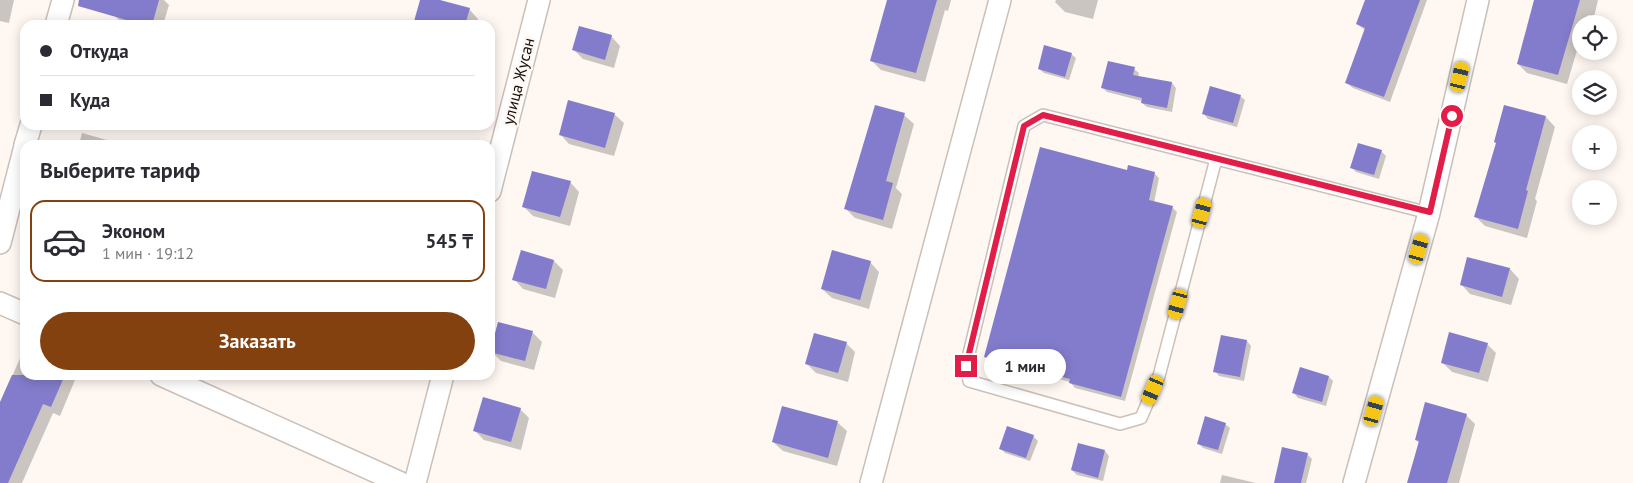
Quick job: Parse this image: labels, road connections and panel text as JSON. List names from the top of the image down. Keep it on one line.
{"streets":{"street":["улица Жусан"]},"page":{"map_buttons":["+","−"],"banner":["Откуда","Куда"],"heading":"Выберите тариф","list":[{"name":"Эконом","note":"1 мин · 19:12","value":"545 ₸"}],"buttons":"Заказать","bubble":"1 мин"}}
